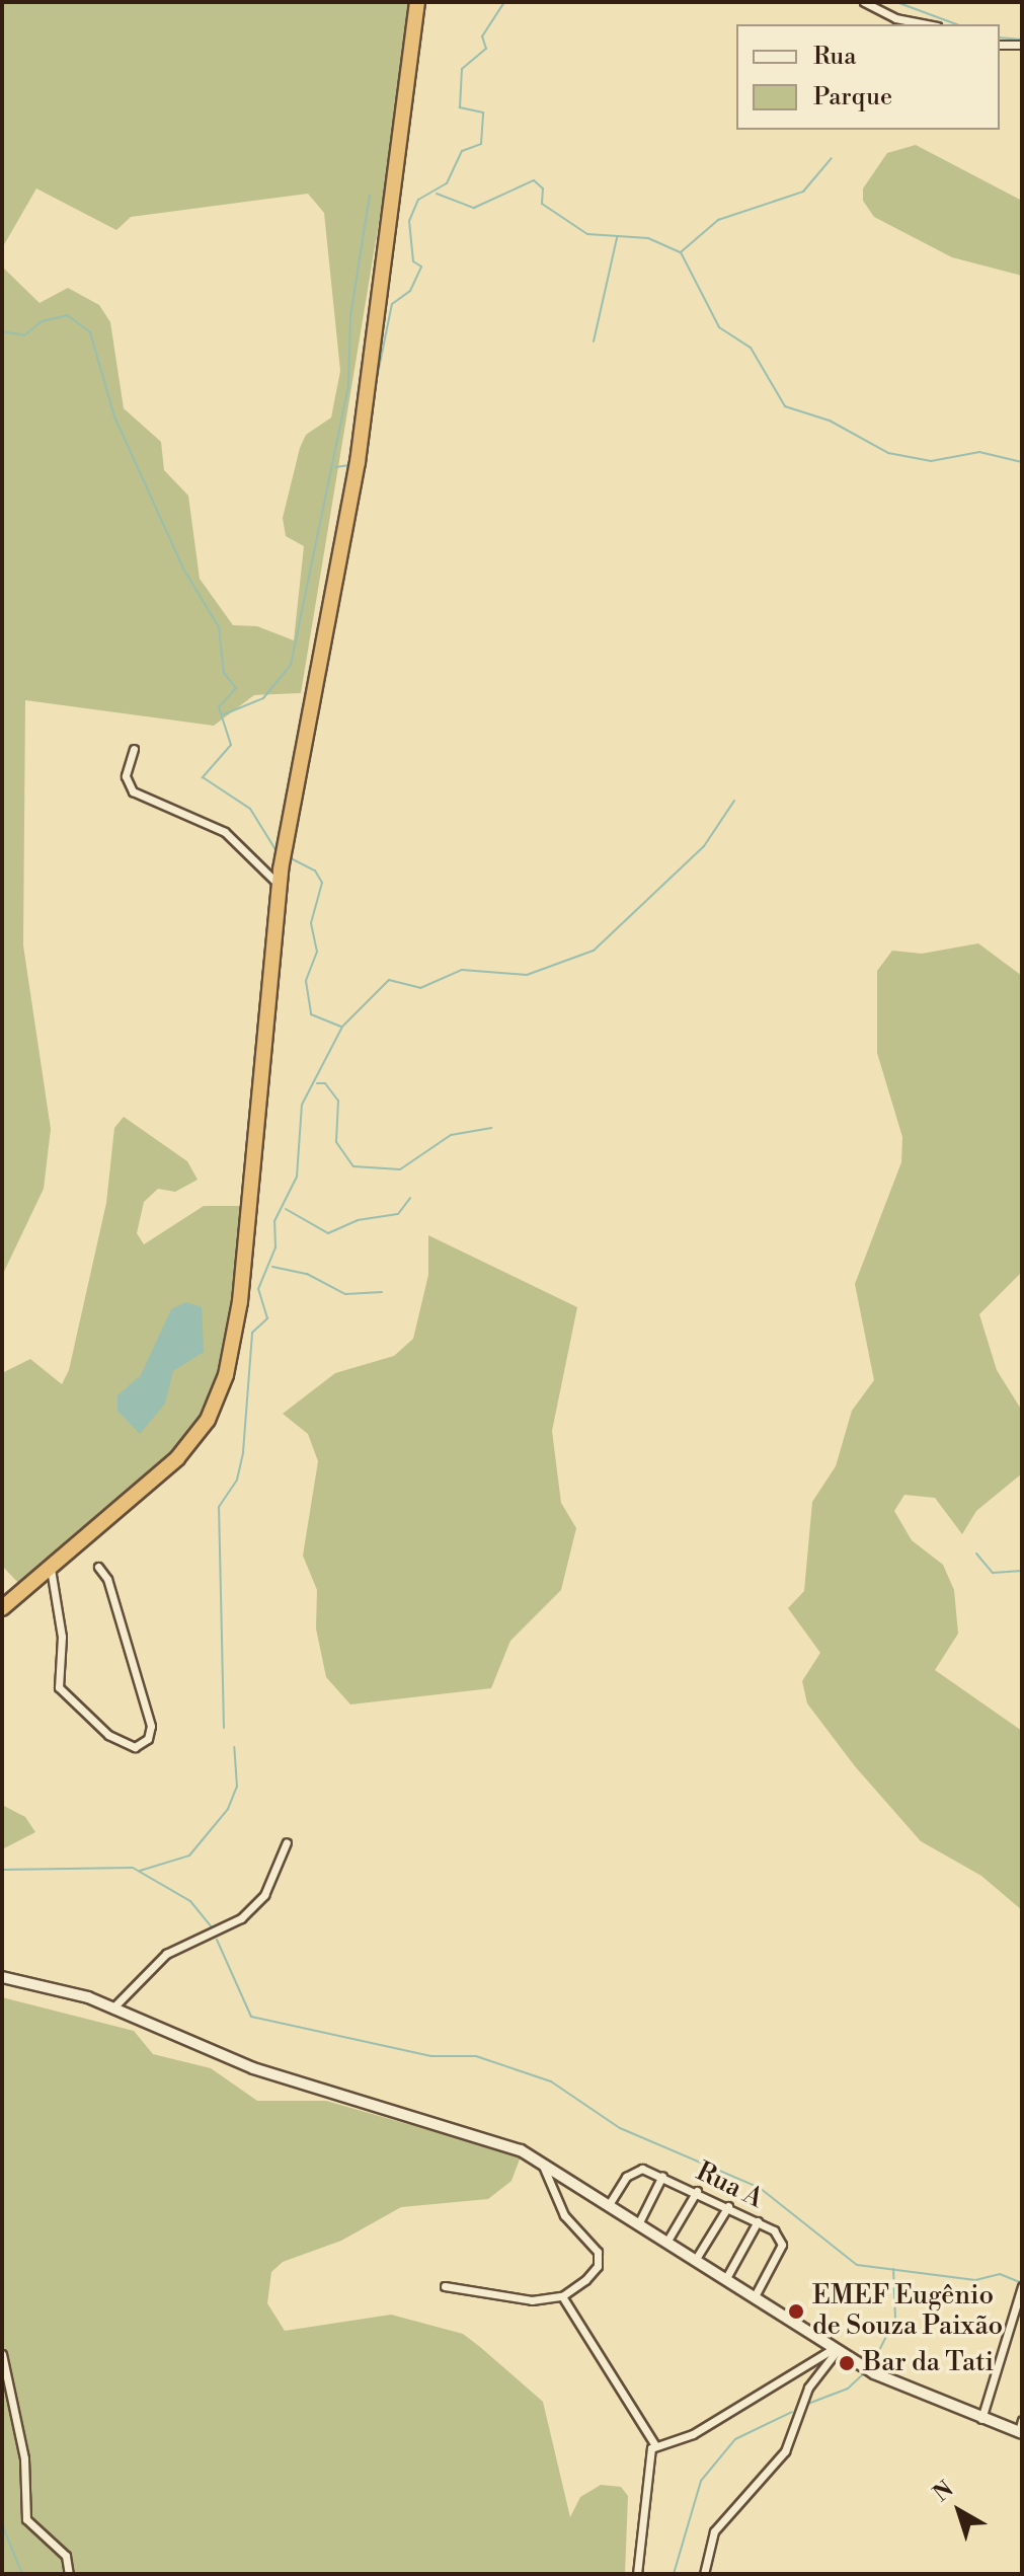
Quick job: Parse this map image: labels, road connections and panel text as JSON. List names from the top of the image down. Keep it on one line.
{"streets":{"street":["Rua A"]},"places":["EMEF Eugênio de Souza Paixão","Bar da Tati"],"legend":["Rua","Parque"],"north":"top left"}
